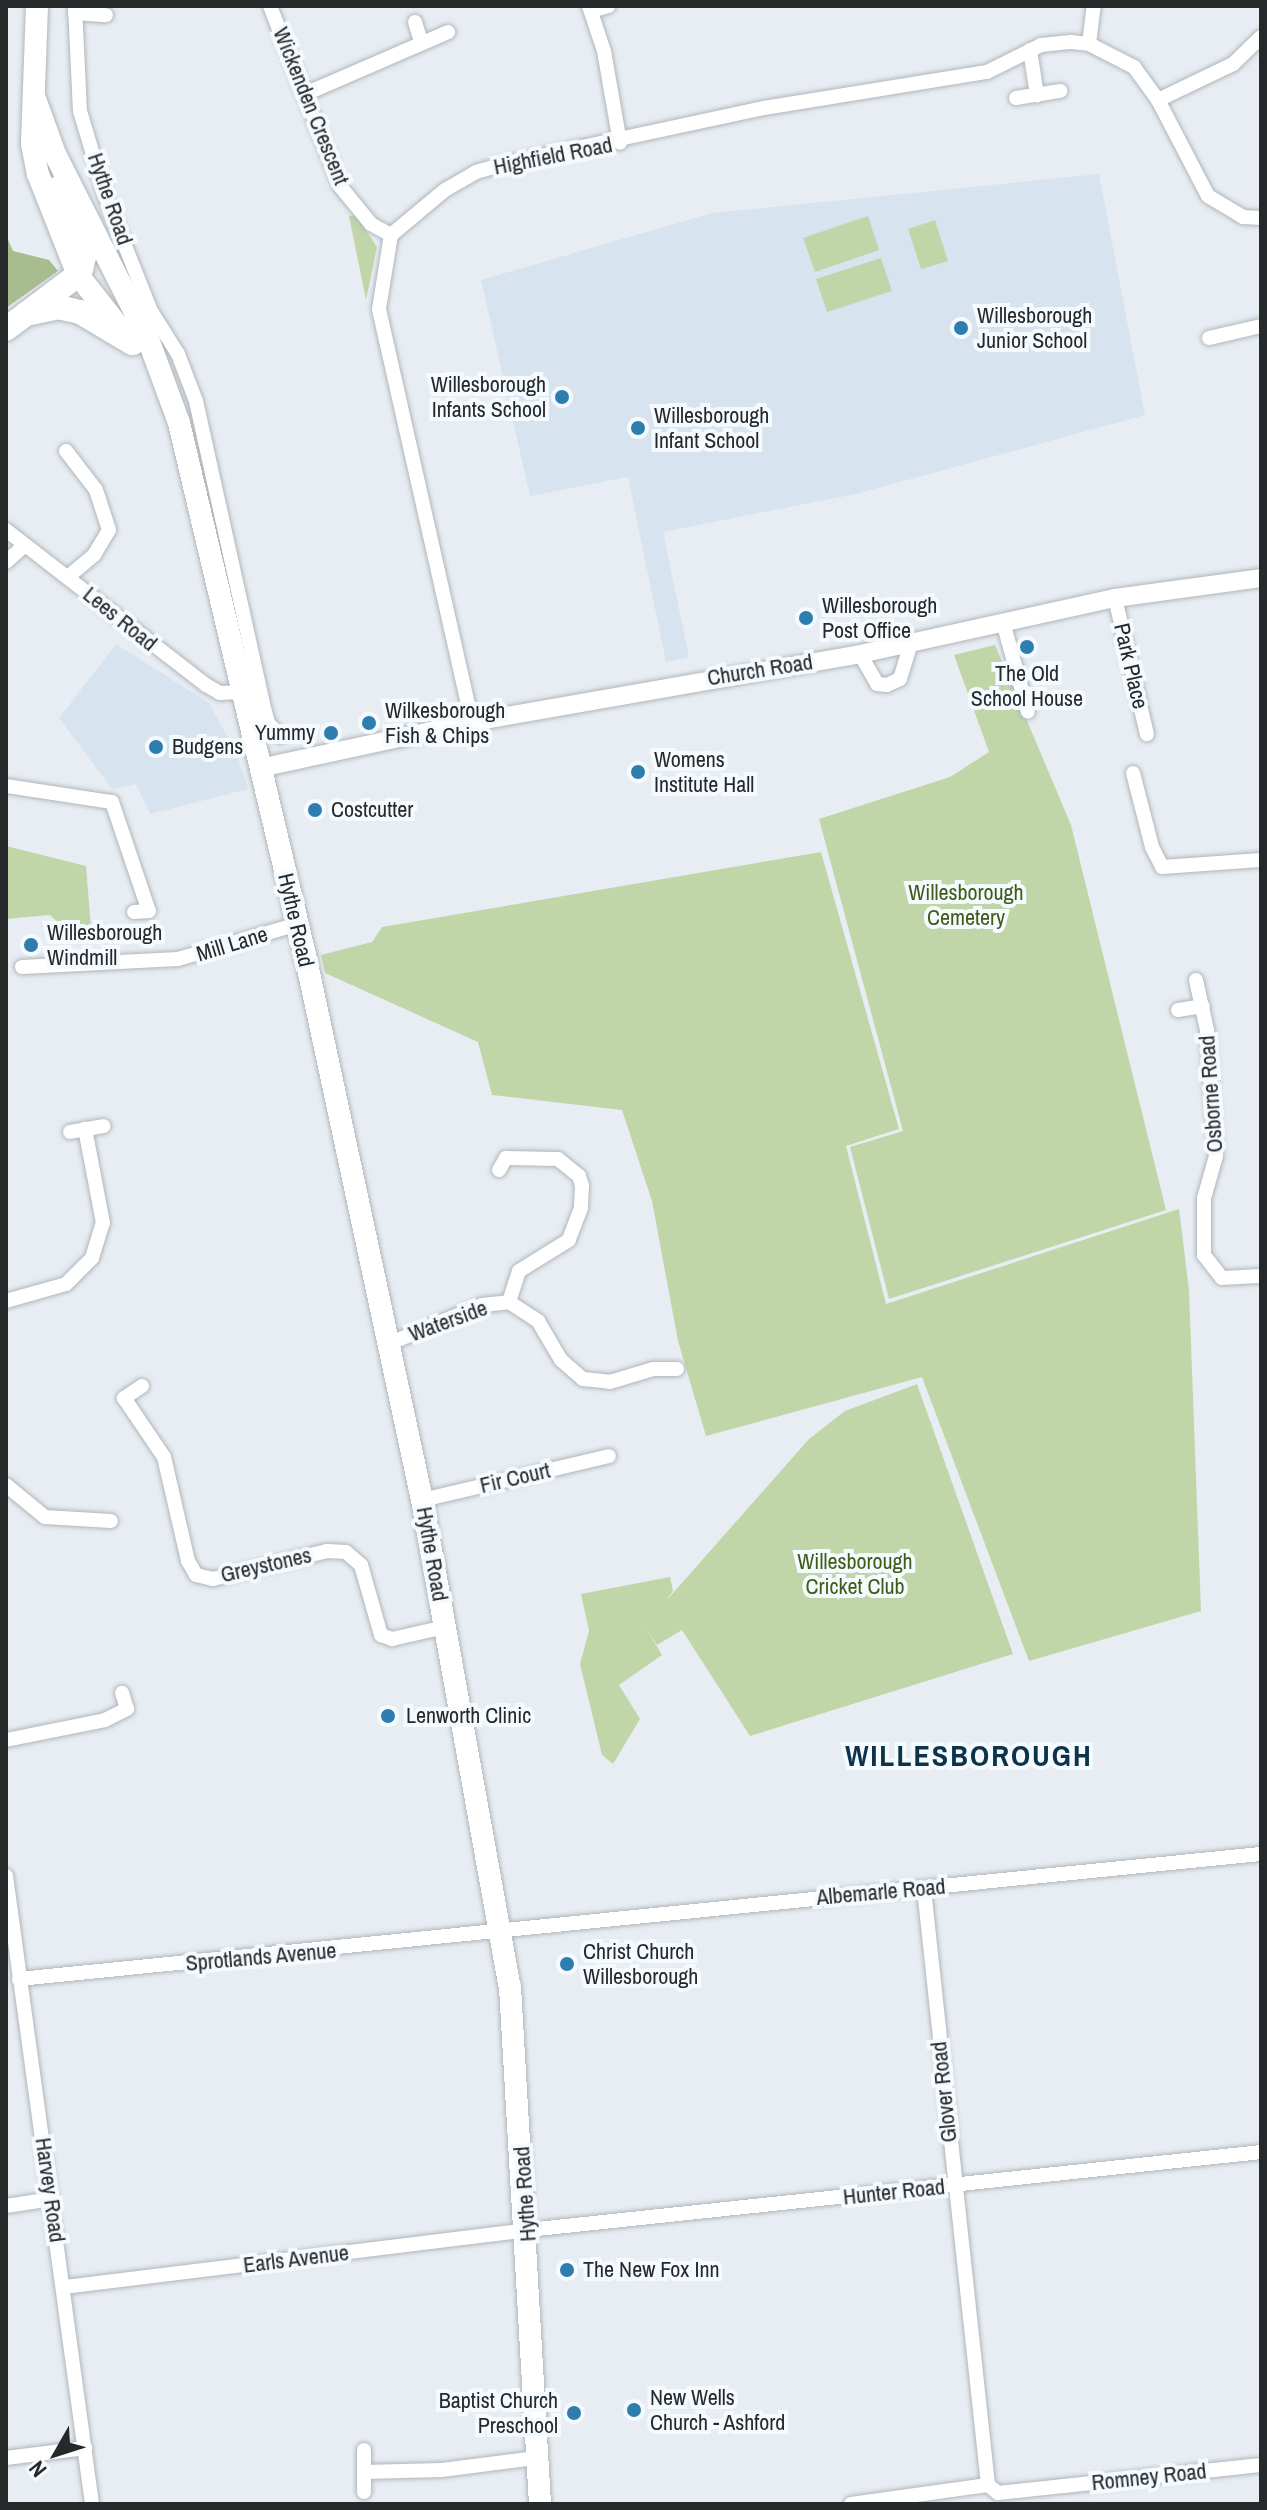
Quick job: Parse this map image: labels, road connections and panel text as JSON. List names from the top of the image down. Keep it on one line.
{"streets":{"main road":["Hythe Road"],"street":["Wickenden Crescent","Highfield Road","Lees Road","Park Place","Church Road","Mill Lane","Osborne Road","Waterside","Fir Court","Greystones","Albemarle Road","Sprotlands Avenue","Glover Road","Harvey Road","Hunter Road","Earls Avenue","Romney Road"]},"crossings":[["Wickenden Crescent","Highfield Road"],["Hythe Road","Lees Road"],["Hythe Road","Church Road"],["Hythe Road","Mill Lane"],["Hythe Road","Waterside"],["Hythe Road","Fir Court"],["Hythe Road","Greystones"],["Hythe Road","Albemarle Road"],["Hythe Road","Sprotlands Avenue"],["Hythe Road","Hunter Road"],["Hythe Road","Earls Avenue"],["Park Place","Church Road"],["Albemarle Road","Sprotlands Avenue"],["Albemarle Road","Glover Road"],["Sprotlands Avenue","Harvey Road"],["Glover Road","Hunter Road"],["Glover Road","Romney Road"],["Harvey Road","Earls Avenue"],["Hunter Road","Earls Avenue"]],"districts":["WILLESBOROUGH"],"parks":["Willesborough Cemetery","Willesborough Cricket Club"],"places":["Willesborough Junior School","Willesborough Infants School","Willesborough Infant School","Willesborough Post Office","The Old School House","Wilkesborough Fish & Chips","Yummy","Budgens","Womens Institute Hall","Costcutter","Willesborough Windmill","Lenworth Clinic","Christ Church Willesborough","The New Fox Inn","New Wells Church - Ashford","Baptist Church Preschool"],"north":"bottom left"}
